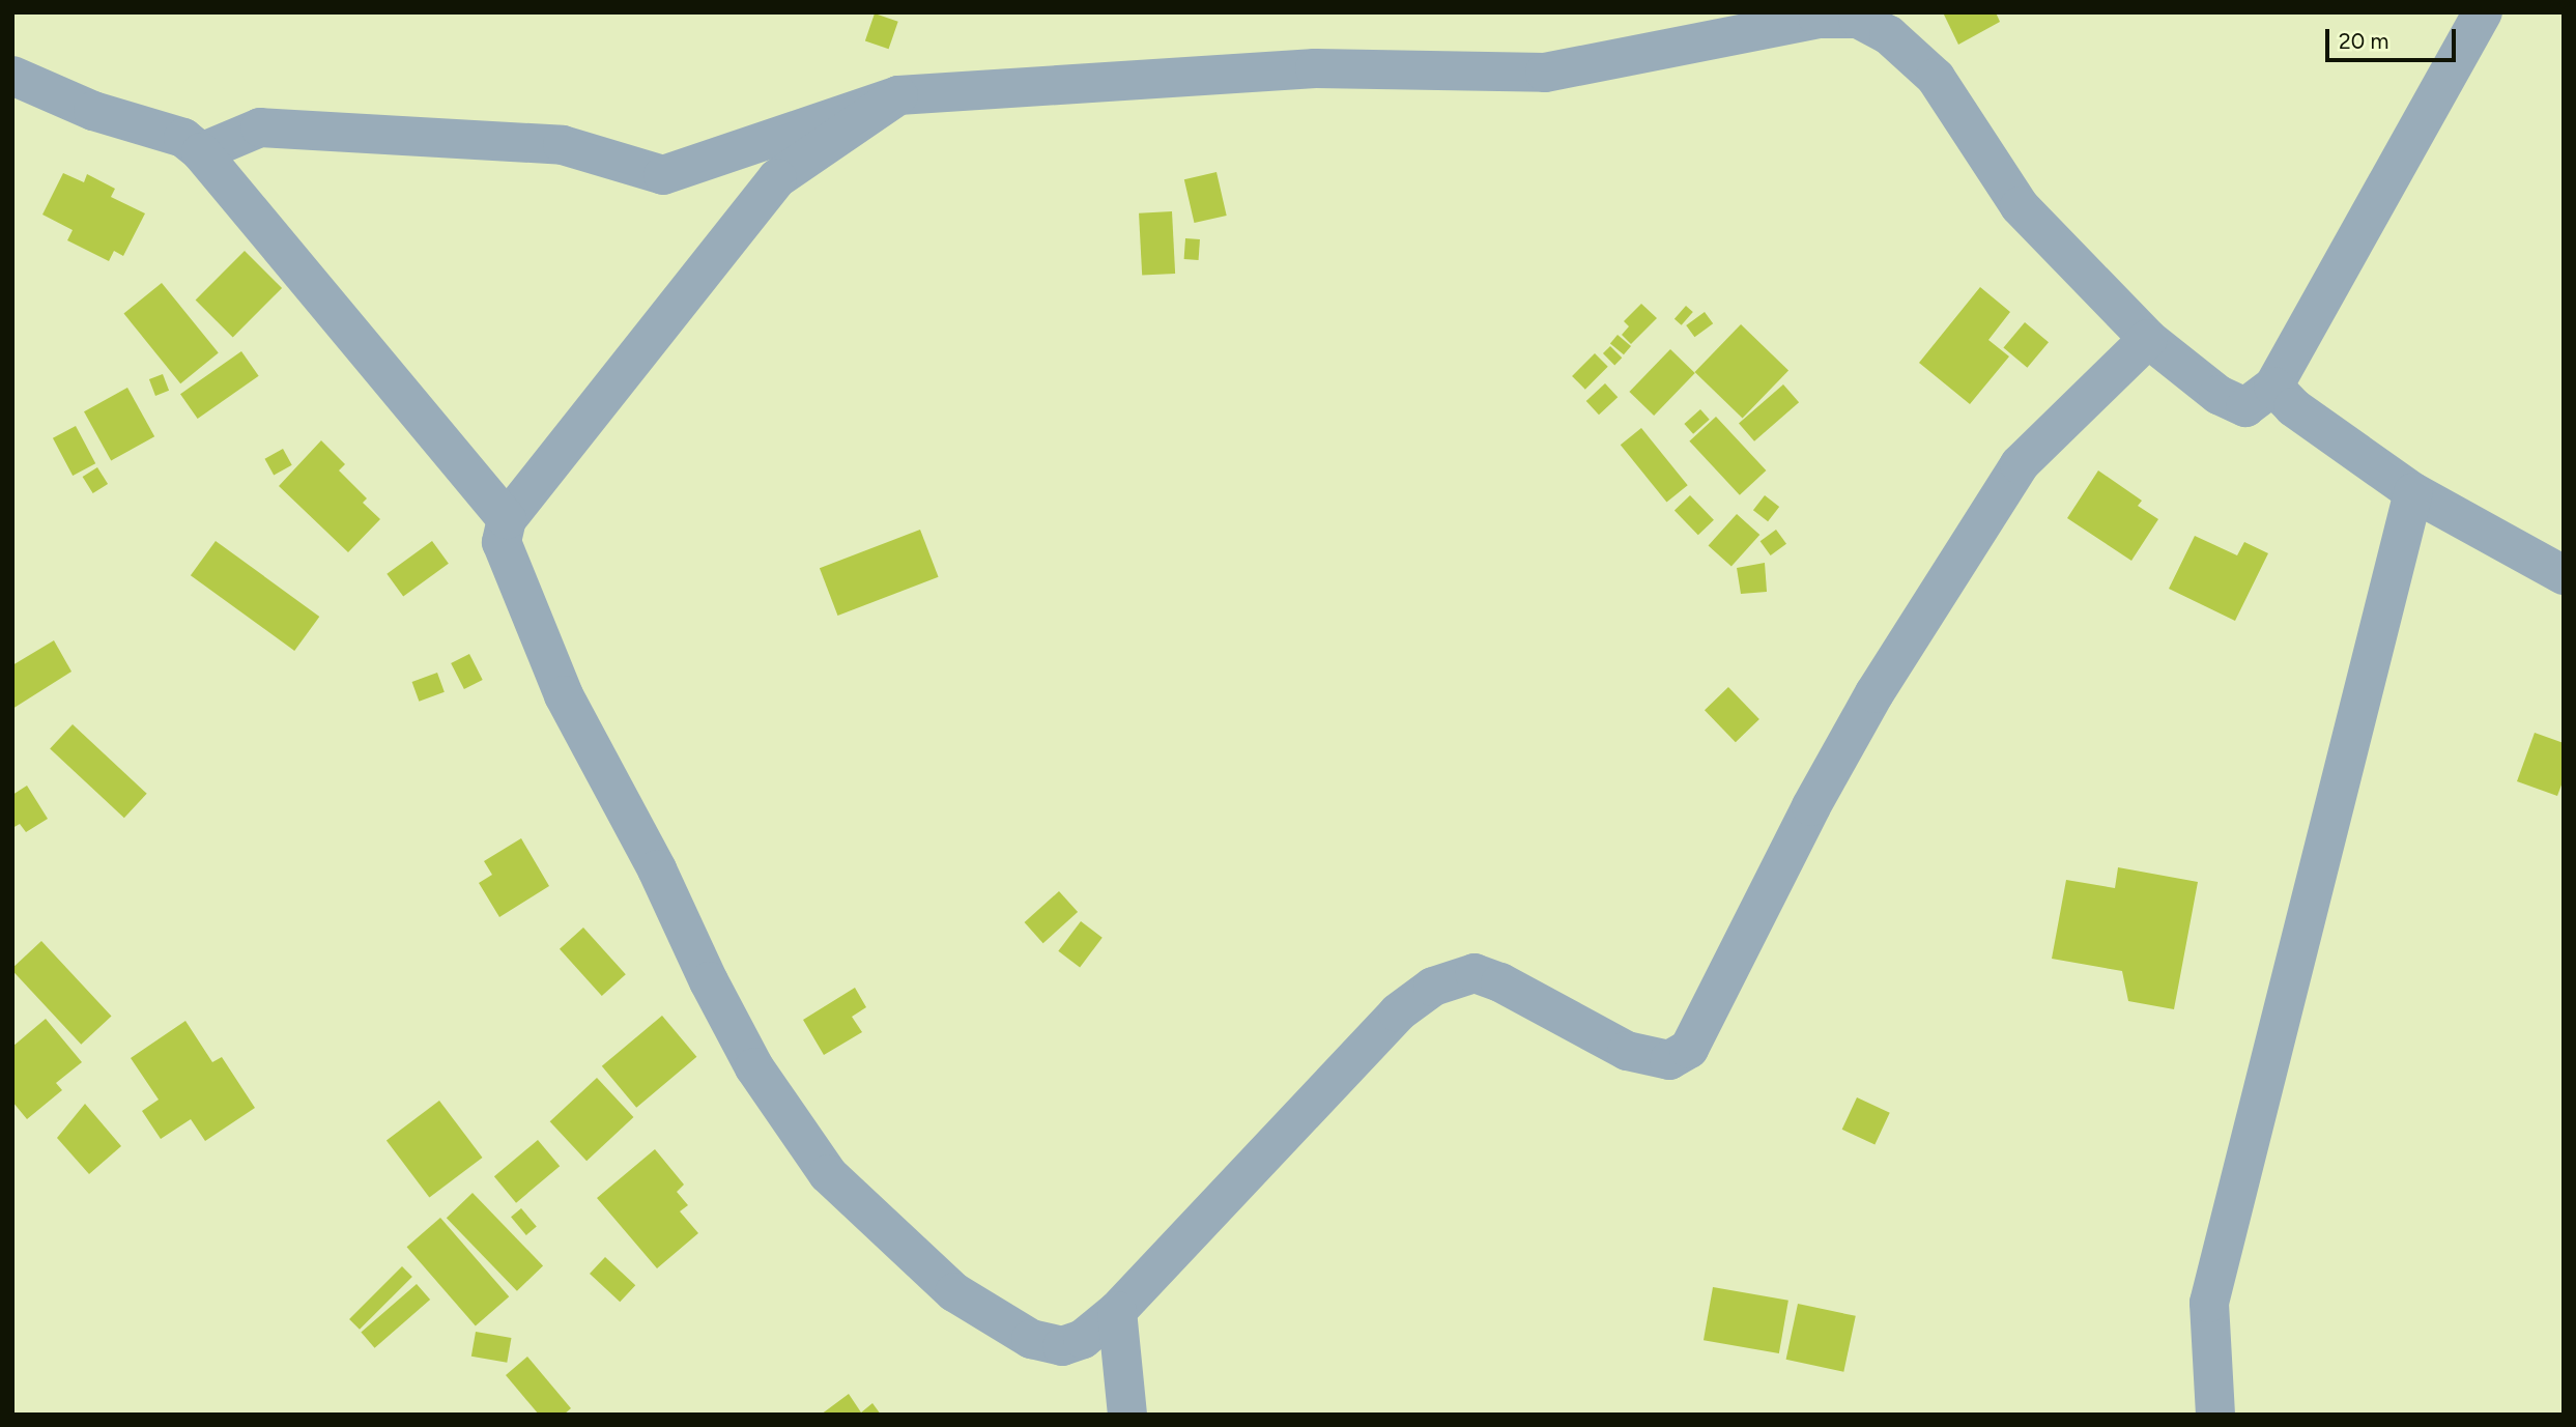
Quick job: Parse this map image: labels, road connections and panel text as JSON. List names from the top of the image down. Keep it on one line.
{"scale_bar":"20 m"}
